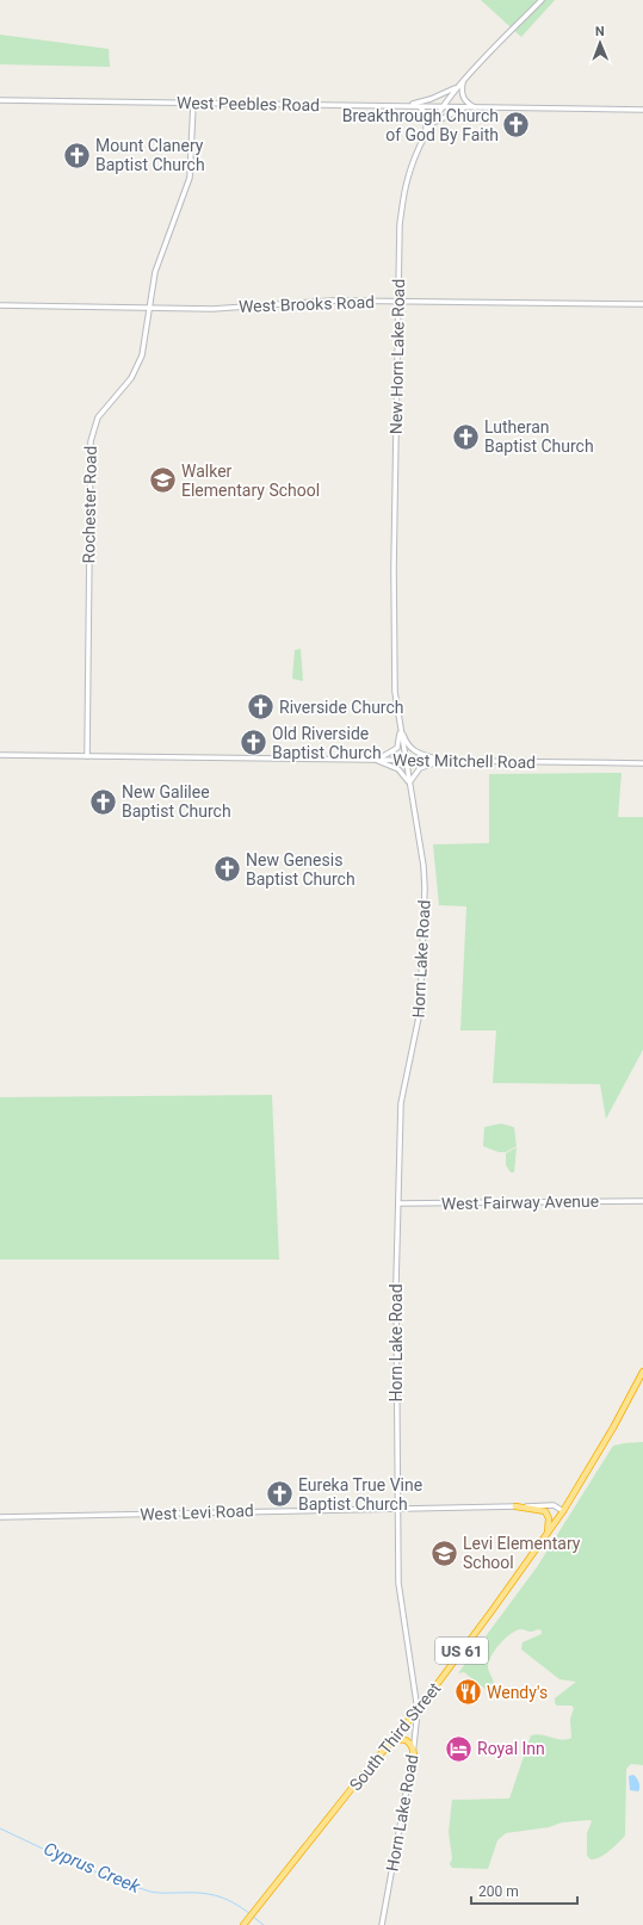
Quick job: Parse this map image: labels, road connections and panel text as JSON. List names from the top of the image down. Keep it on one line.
{"streets":{"highway":["US 61","South Third Street"],"main road":["West Peebles Road","West Brooks Road","New Horn Lake Road","Rochester Road","West Mitchell Road","Horn Lake Road","West Fairway Avenue","West Levi Road"]},"crossings":[["West Peebles Road","New Horn Lake Road"],["West Peebles Road","Rochester Road"],["West Brooks Road","New Horn Lake Road"],["West Brooks Road","Rochester Road"],["New Horn Lake Road","West Mitchell Road"],["New Horn Lake Road","Horn Lake Road"],["Rochester Road","West Mitchell Road"],["West Mitchell Road","Horn Lake Road"],["Horn Lake Road","West Fairway Avenue"],["Horn Lake Road","West Levi Road"],["Horn Lake Road","South Third Street"],["West Levi Road","South Third Street"]],"water":["Cyprus Creek"],"places":{"church":["Breakthrough Church of God By Faith","Mount Clanery Baptist Church","Lutheran Baptist Church","Riverside Church","Old Riverside Baptist Church","New Galilee Baptist Church","New Genesis Baptist Church","Eureka True Vine Baptist Church"],"school or university":["Walker Elementary School","Levi Elementary School"],"restaurant":["Wendy's"],"hotel":["Royal Inn"]},"scale_bar":"200 m","north":"top"}
